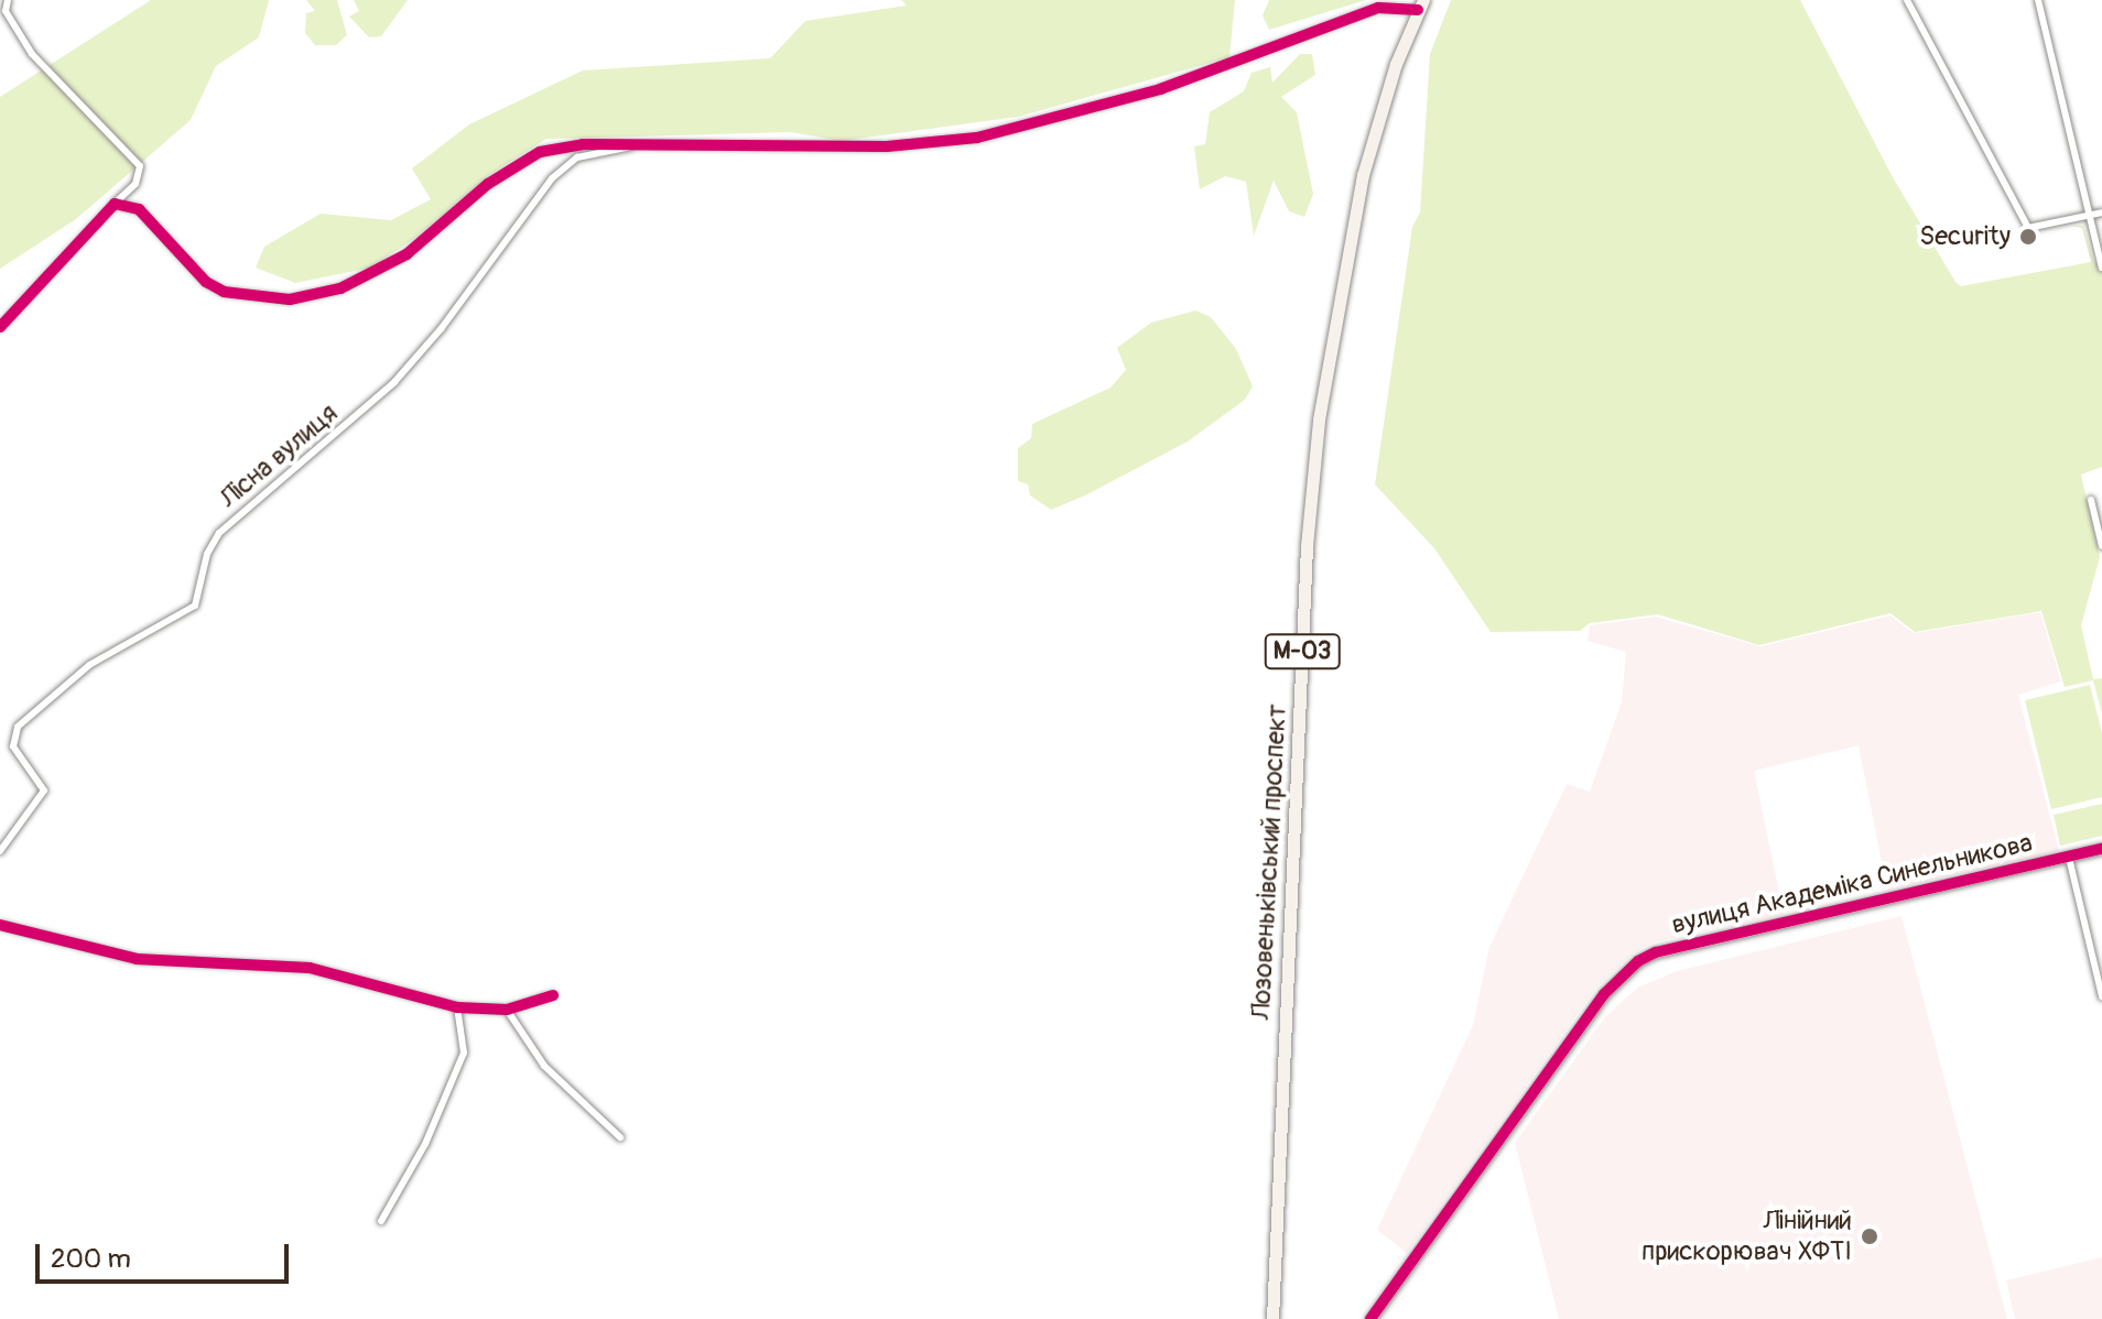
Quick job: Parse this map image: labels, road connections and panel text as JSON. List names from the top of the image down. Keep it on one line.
{"streets":{"highway":["М-03","Лозовеньківський проспект"],"street":["Лісна вулиця","вулиця Академіка Синельникова"]},"places":["Security","Лінійний прискорювач ХФТІ"],"scale_bar":"200 m"}
